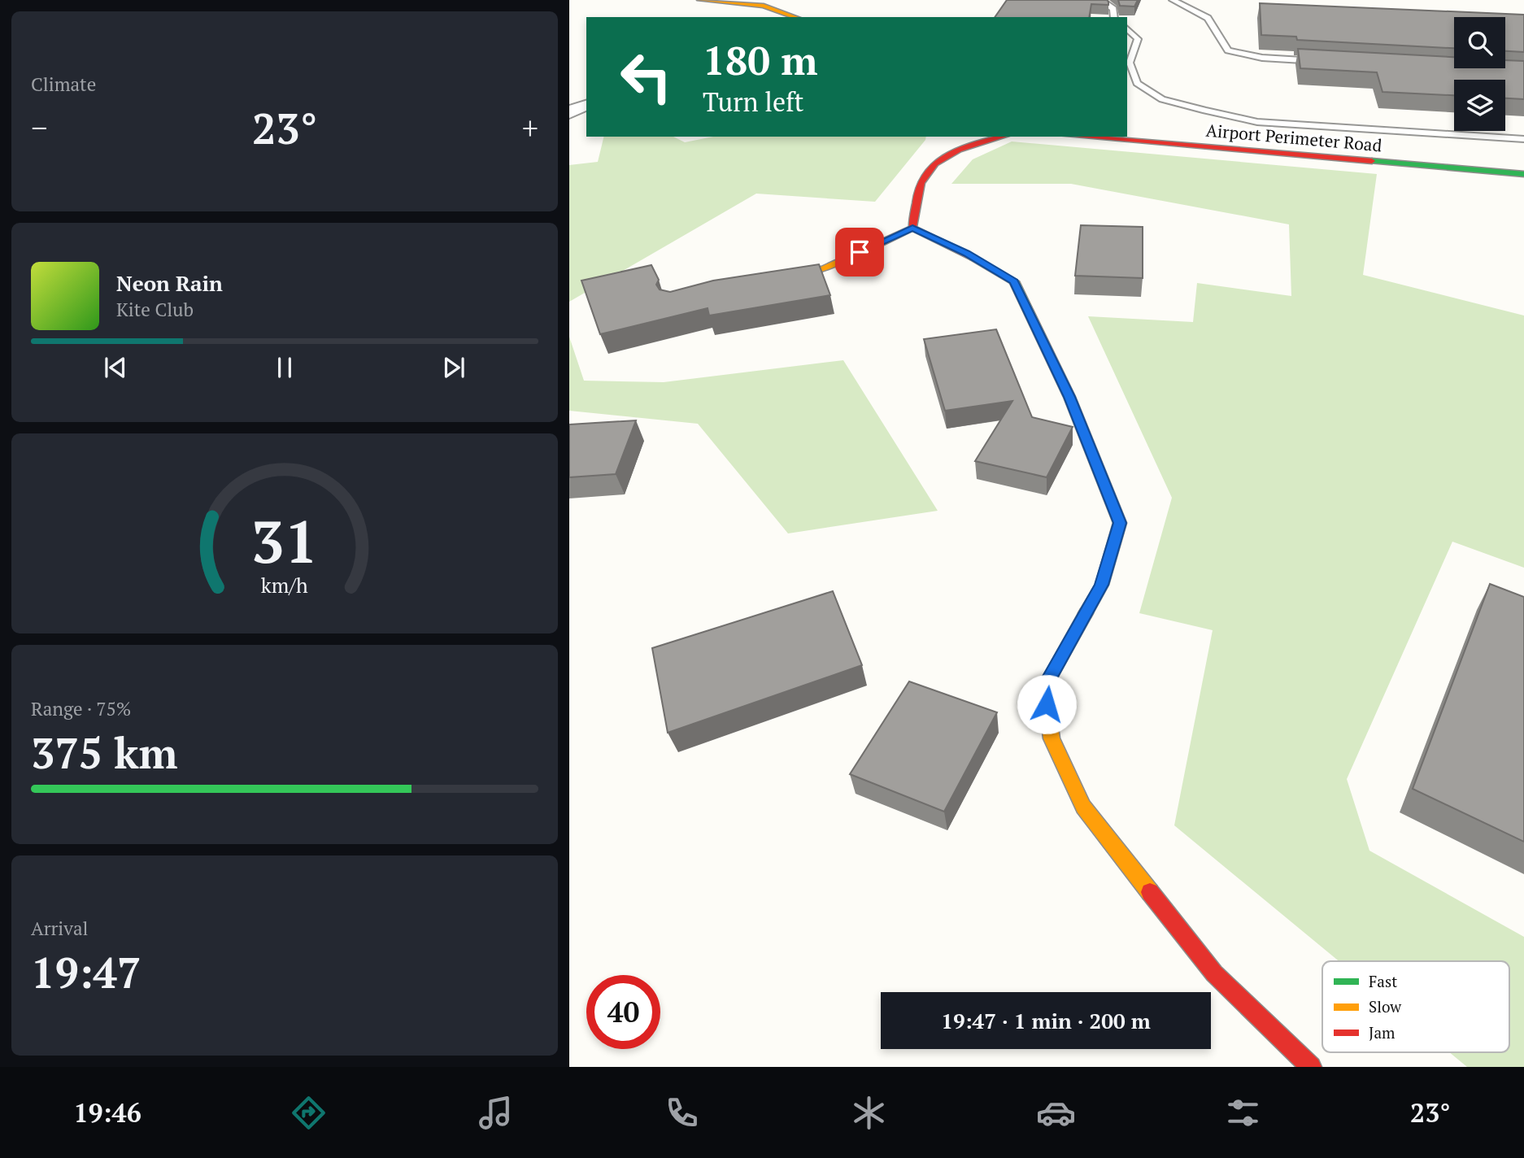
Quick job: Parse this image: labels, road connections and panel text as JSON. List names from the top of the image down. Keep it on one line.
{"streets":{"street":["Airport Perimeter Road"]},"legend":["Fast","Slow","Jam"],"page":{"tile":["Climate",["Range · 75%","375 km"],["Arrival","19:47"]],"turn":["180 m","Turn left"],"heat":["−","23°","+"],"song":["Neon Rain","Kite Club"],"limit":"40","trip":"19:47 · 1 min · 200 m","tabs":["19:46","23°"],"gauge":["31","km/h"]}}
